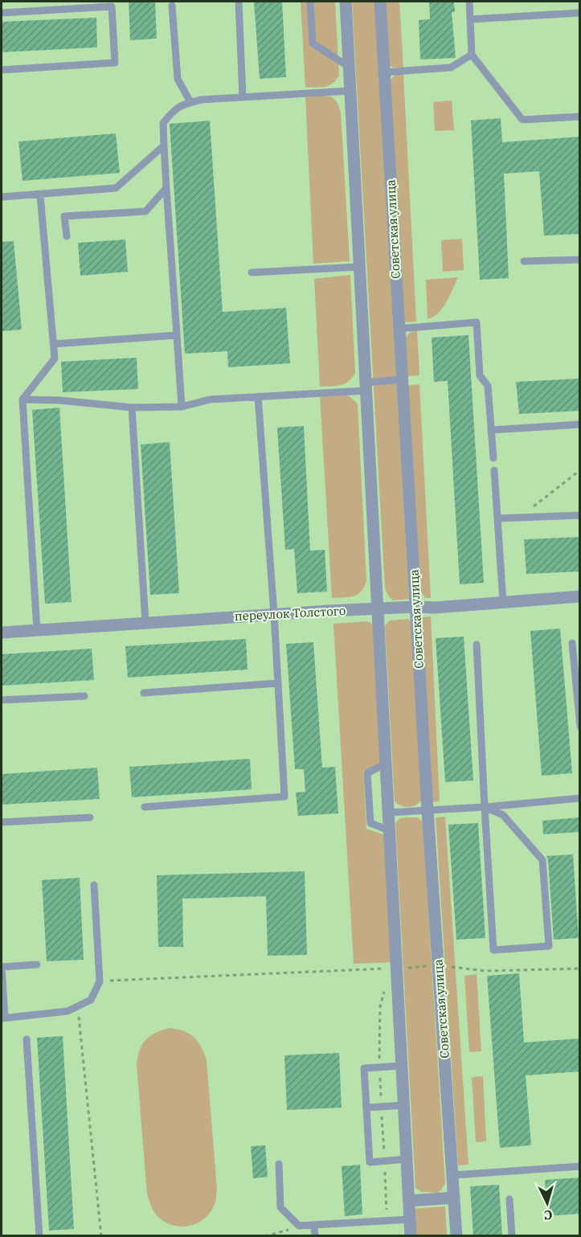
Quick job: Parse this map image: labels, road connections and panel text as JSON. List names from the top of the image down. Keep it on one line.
{"streets":{"street":["Советская улица","переулок Толстого"]},"crossings":[["Советская улица","переулок Толстого"]],"north":"bottom"}
